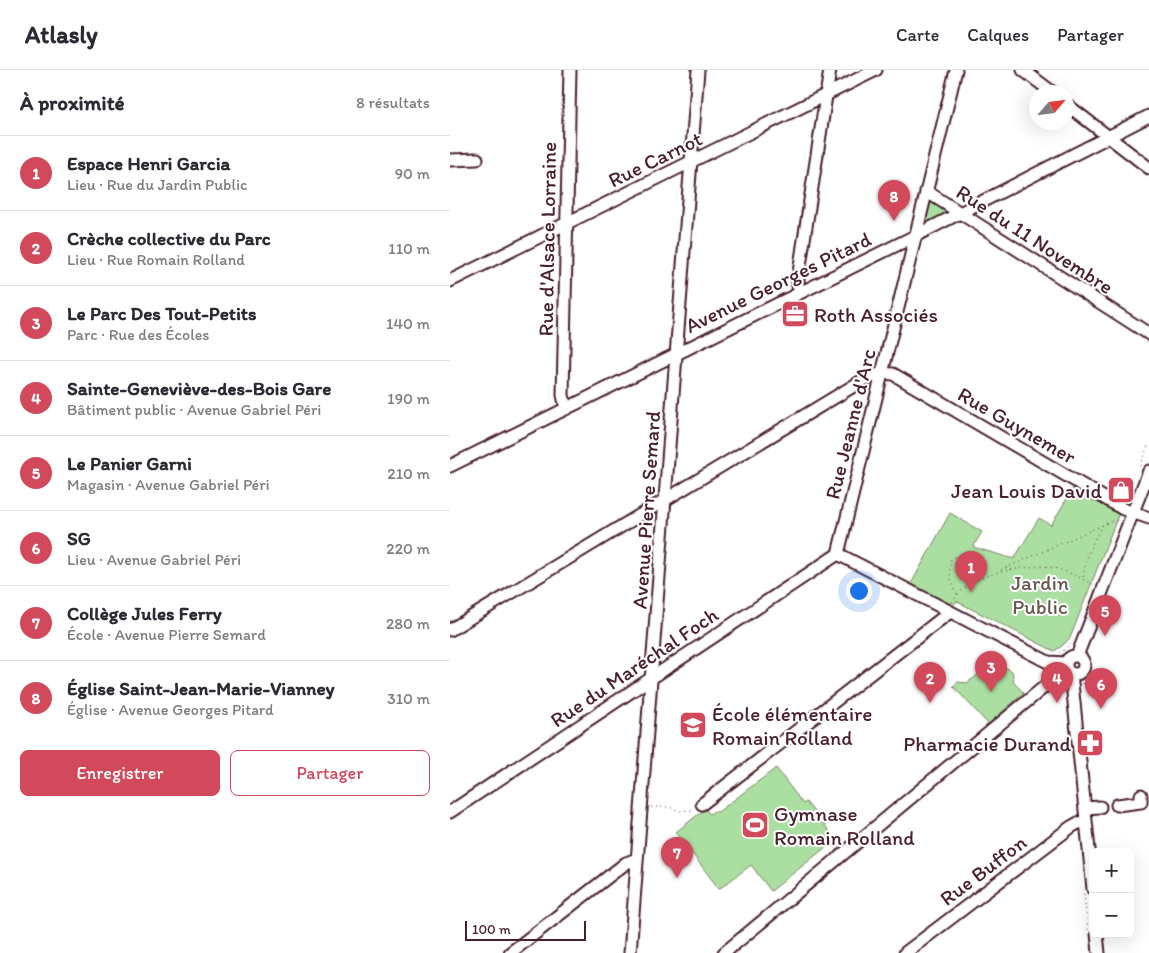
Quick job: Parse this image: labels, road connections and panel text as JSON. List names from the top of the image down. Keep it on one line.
{"streets":{"street":["Rue Carnot","Rue d'Alsace Lorraine","Rue du 11 Novembre","Avenue Georges Pitard","Rue Jeanne d'Arc","Rue Guynemer","Avenue Pierre Semard","Rue du Maréchal Foch","Rue Buffon"]},"crossings":[["Rue Carnot","Rue d'Alsace Lorraine"],["Rue Carnot","Avenue Pierre Semard"],["Rue d'Alsace Lorraine","Avenue Georges Pitard"],["Rue du 11 Novembre","Avenue Georges Pitard"],["Rue du 11 Novembre","Rue Jeanne d'Arc"],["Avenue Georges Pitard","Rue Jeanne d'Arc"],["Avenue Georges Pitard","Avenue Pierre Semard"],["Rue Jeanne d'Arc","Rue Guynemer"],["Rue Jeanne d'Arc","Rue du Maréchal Foch"],["Avenue Pierre Semard","Rue du Maréchal Foch"]],"parks":["Jardin Public"],"places":{"office":["Roth Associés"],"shop":["Jean Louis David"],"school or university":["École élémentaire Romain Rolland"],"pharmacy":["Pharmacie Durand"],"sports":["Gymnase Romain Rolland"]},"scale_bar":"100 m","north":"top right","page":{"header":"Atlasly","nav":["Carte","Calques","Partager"],"heading":["À proximité","8 résultats"],"list":[{"mark":"1","name":"Espace Henri Garcia","note":"Lieu · Rue du Jardin Public","value":"90 m"},{"mark":"2","name":"Crèche collective du Parc","note":"Lieu · Rue Romain Rolland","value":"110 m"},{"mark":"3","name":"Le Parc Des Tout-Petits","note":"Parc · Rue des Écoles","value":"140 m"},{"mark":"4","name":"Sainte-Geneviève-des-Bois Gare","note":"Bâtiment public · Avenue Gabriel Péri","value":"190 m"},{"mark":"5","name":"Le Panier Garni","note":"Magasin · Avenue Gabriel Péri","value":"210 m"},{"mark":"6","name":"SG","note":"Lieu · Avenue Gabriel Péri","value":"220 m"},{"mark":"7","name":"Collège Jules Ferry","note":"École · Avenue Pierre Semard","value":"280 m"},{"mark":"8","name":"Église Saint-Jean-Marie-Vianney","note":"Église · Avenue Georges Pitard","value":"310 m"}],"pins":["8","1","5","3","2","4","6","7"],"buttons":["Enregistrer","Partager"],"map_buttons":["+","−"],"scale":"100 m"}}
